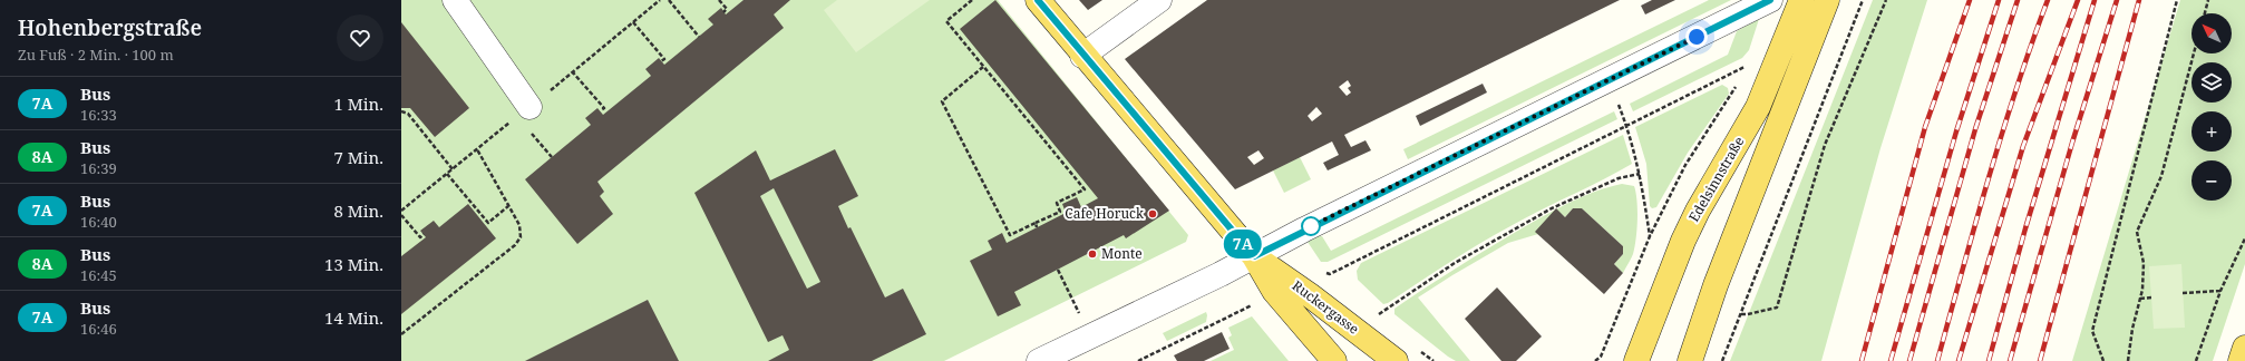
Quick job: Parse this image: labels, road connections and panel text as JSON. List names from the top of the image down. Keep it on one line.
{"streets":{"main road":["Edelsinnstraße","Ruckergasse"]},"places":["Cafe Horuck","Monte"],"lines":["bus line 7A"],"north":"top left","page":{"heading":["Hohenbergstraße","Zu Fuß · 2 Min. · 100 m"],"on_map":"7A","map_buttons":["+","−"],"list":[{"mark":"7A","name":"Bus","note":"16:33","value":"1 Min."},{"mark":"8A","name":"Bus","note":"16:39","value":"7 Min."},{"mark":"7A","name":"Bus","note":"16:40","value":"8 Min."},{"mark":"8A","name":"Bus","note":"16:45","value":"13 Min."},{"mark":"7A","name":"Bus","note":"16:46","value":"14 Min."}]}}
